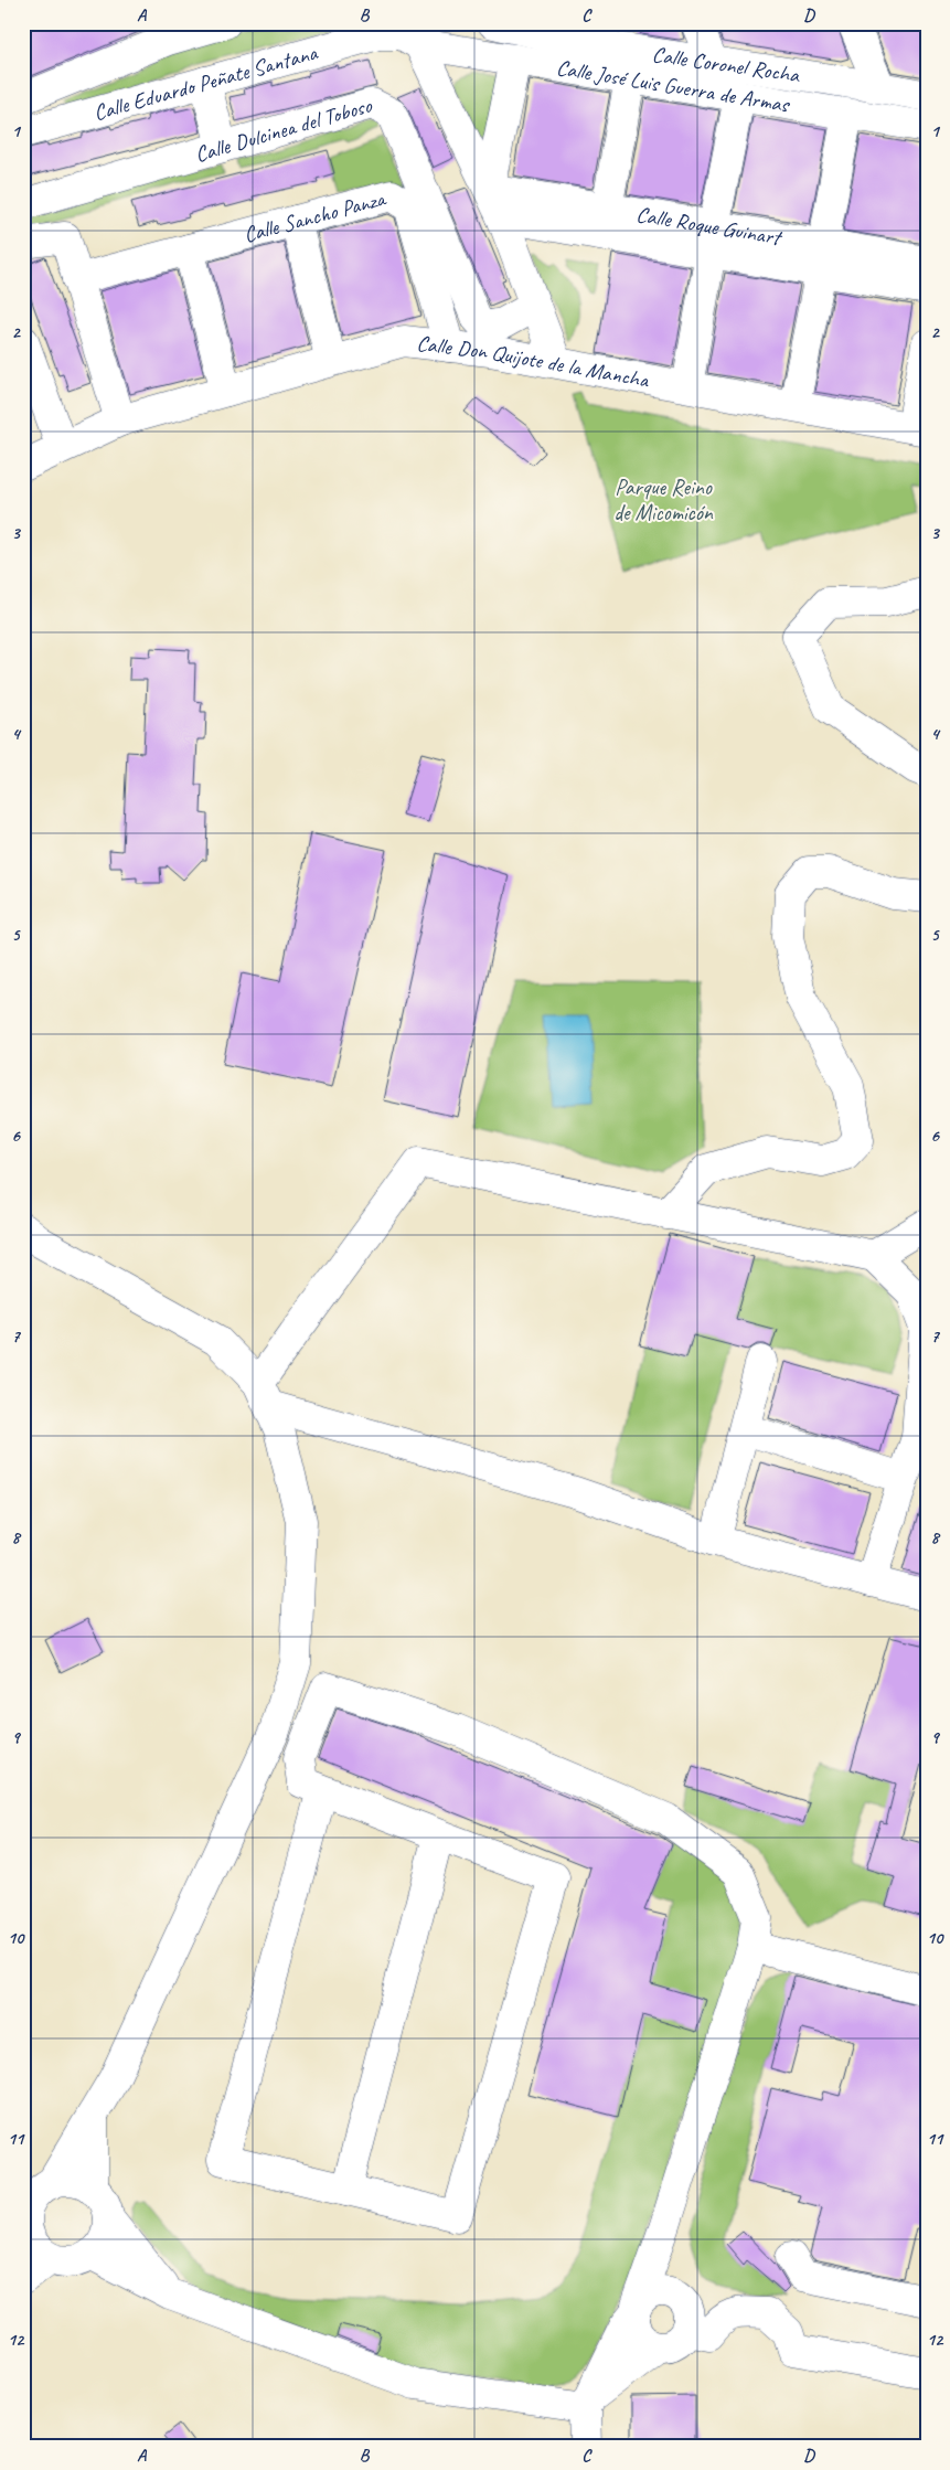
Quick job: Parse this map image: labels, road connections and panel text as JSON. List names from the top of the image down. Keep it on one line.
{"streets":{"street":["Calle Coronel Rocha","Calle Eduardo Peñate Santana","Calle José Luis Guerra de Armas","Calle Dulcinea del Toboso","Calle Sancho Panza","Calle Roque Guinart","Calle Don Quijote de la Mancha"]},"crossings":[["Calle Eduardo Peñate Santana","Calle José Luis Guerra de Armas"],["Calle Sancho Panza","Calle Don Quijote de la Mancha"]],"parks":["Parque Reino de Micomicón"],"grid":{"columns":["A","B","C","D"],"rows":["1","2","3","4","5","6","7","8","9","10","11","12"]}}
